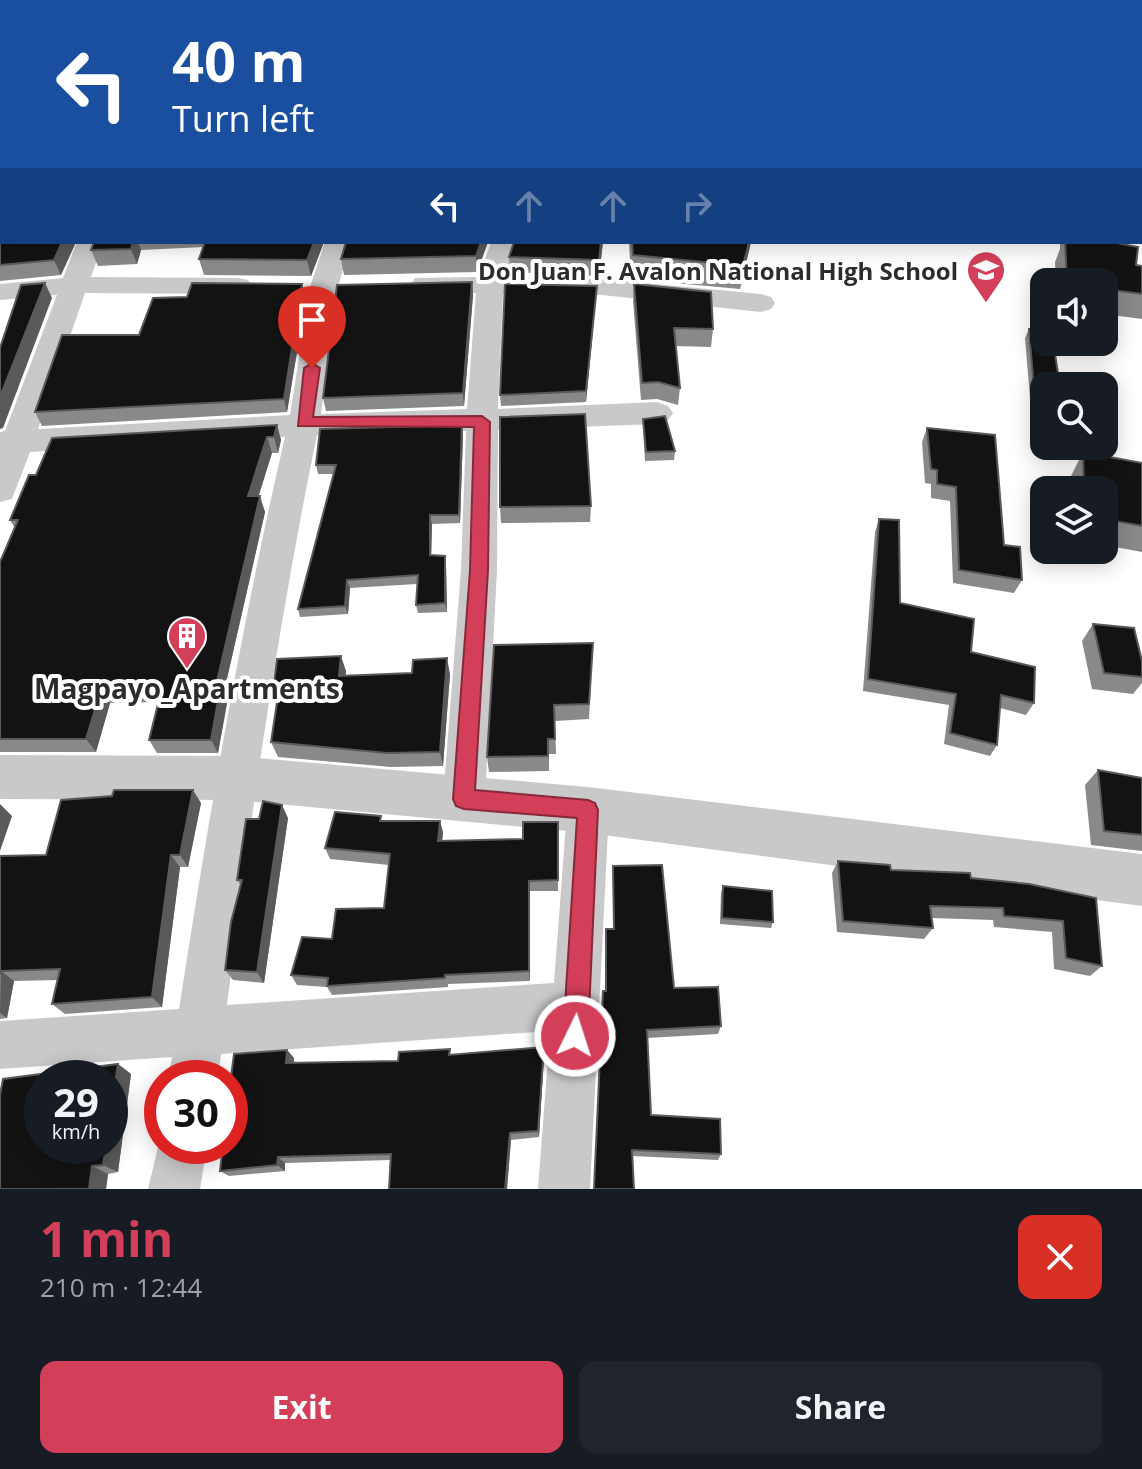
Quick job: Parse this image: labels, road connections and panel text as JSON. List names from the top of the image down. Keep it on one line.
{"places":{"school or university":["Don Juan F. Avalon National High School"],"building":["Magpayo_Apartments"]},"page":{"turn":["40 m","Turn left"],"speed":"29 km/h","limit":"30","heading":["1 min","210 m · 12:44"],"buttons":["Exit","Share"]}}
